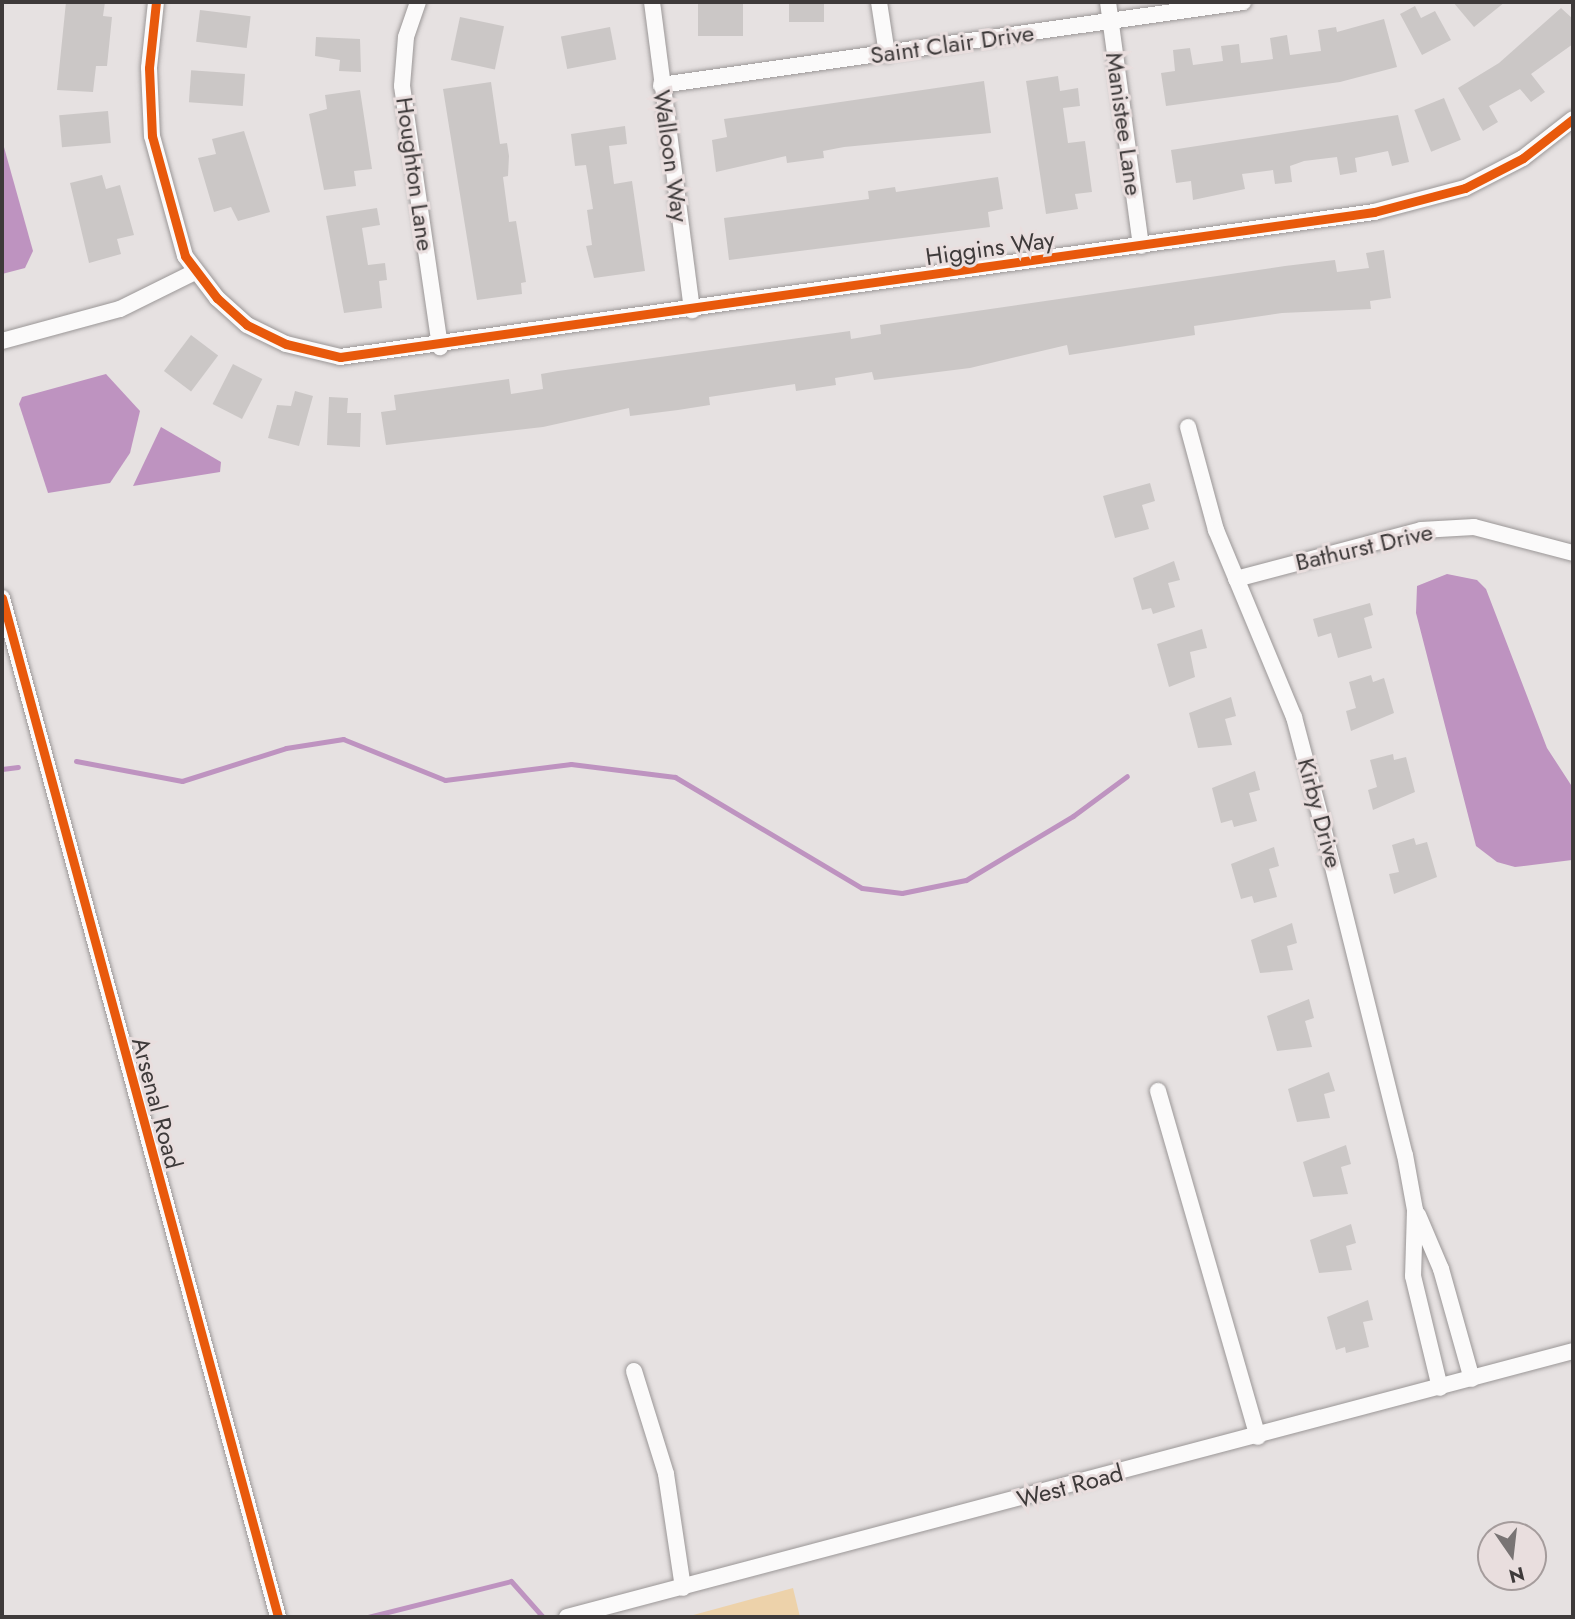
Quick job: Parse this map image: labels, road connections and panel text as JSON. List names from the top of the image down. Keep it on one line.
{"streets":{"street":["Saint Clair Drive","Manistee Lane","Walloon Way","Houghton Lane","Higgins Way","Bathurst Drive","Kirby Drive","Arsenal Road","West Road"]},"crossings":[["Saint Clair Drive","Manistee Lane"],["Saint Clair Drive","Walloon Way"],["Manistee Lane","Higgins Way"],["Walloon Way","Higgins Way"],["Houghton Lane","Higgins Way"],["Bathurst Drive","Kirby Drive"],["Kirby Drive","West Road"]],"north":"bottom"}
